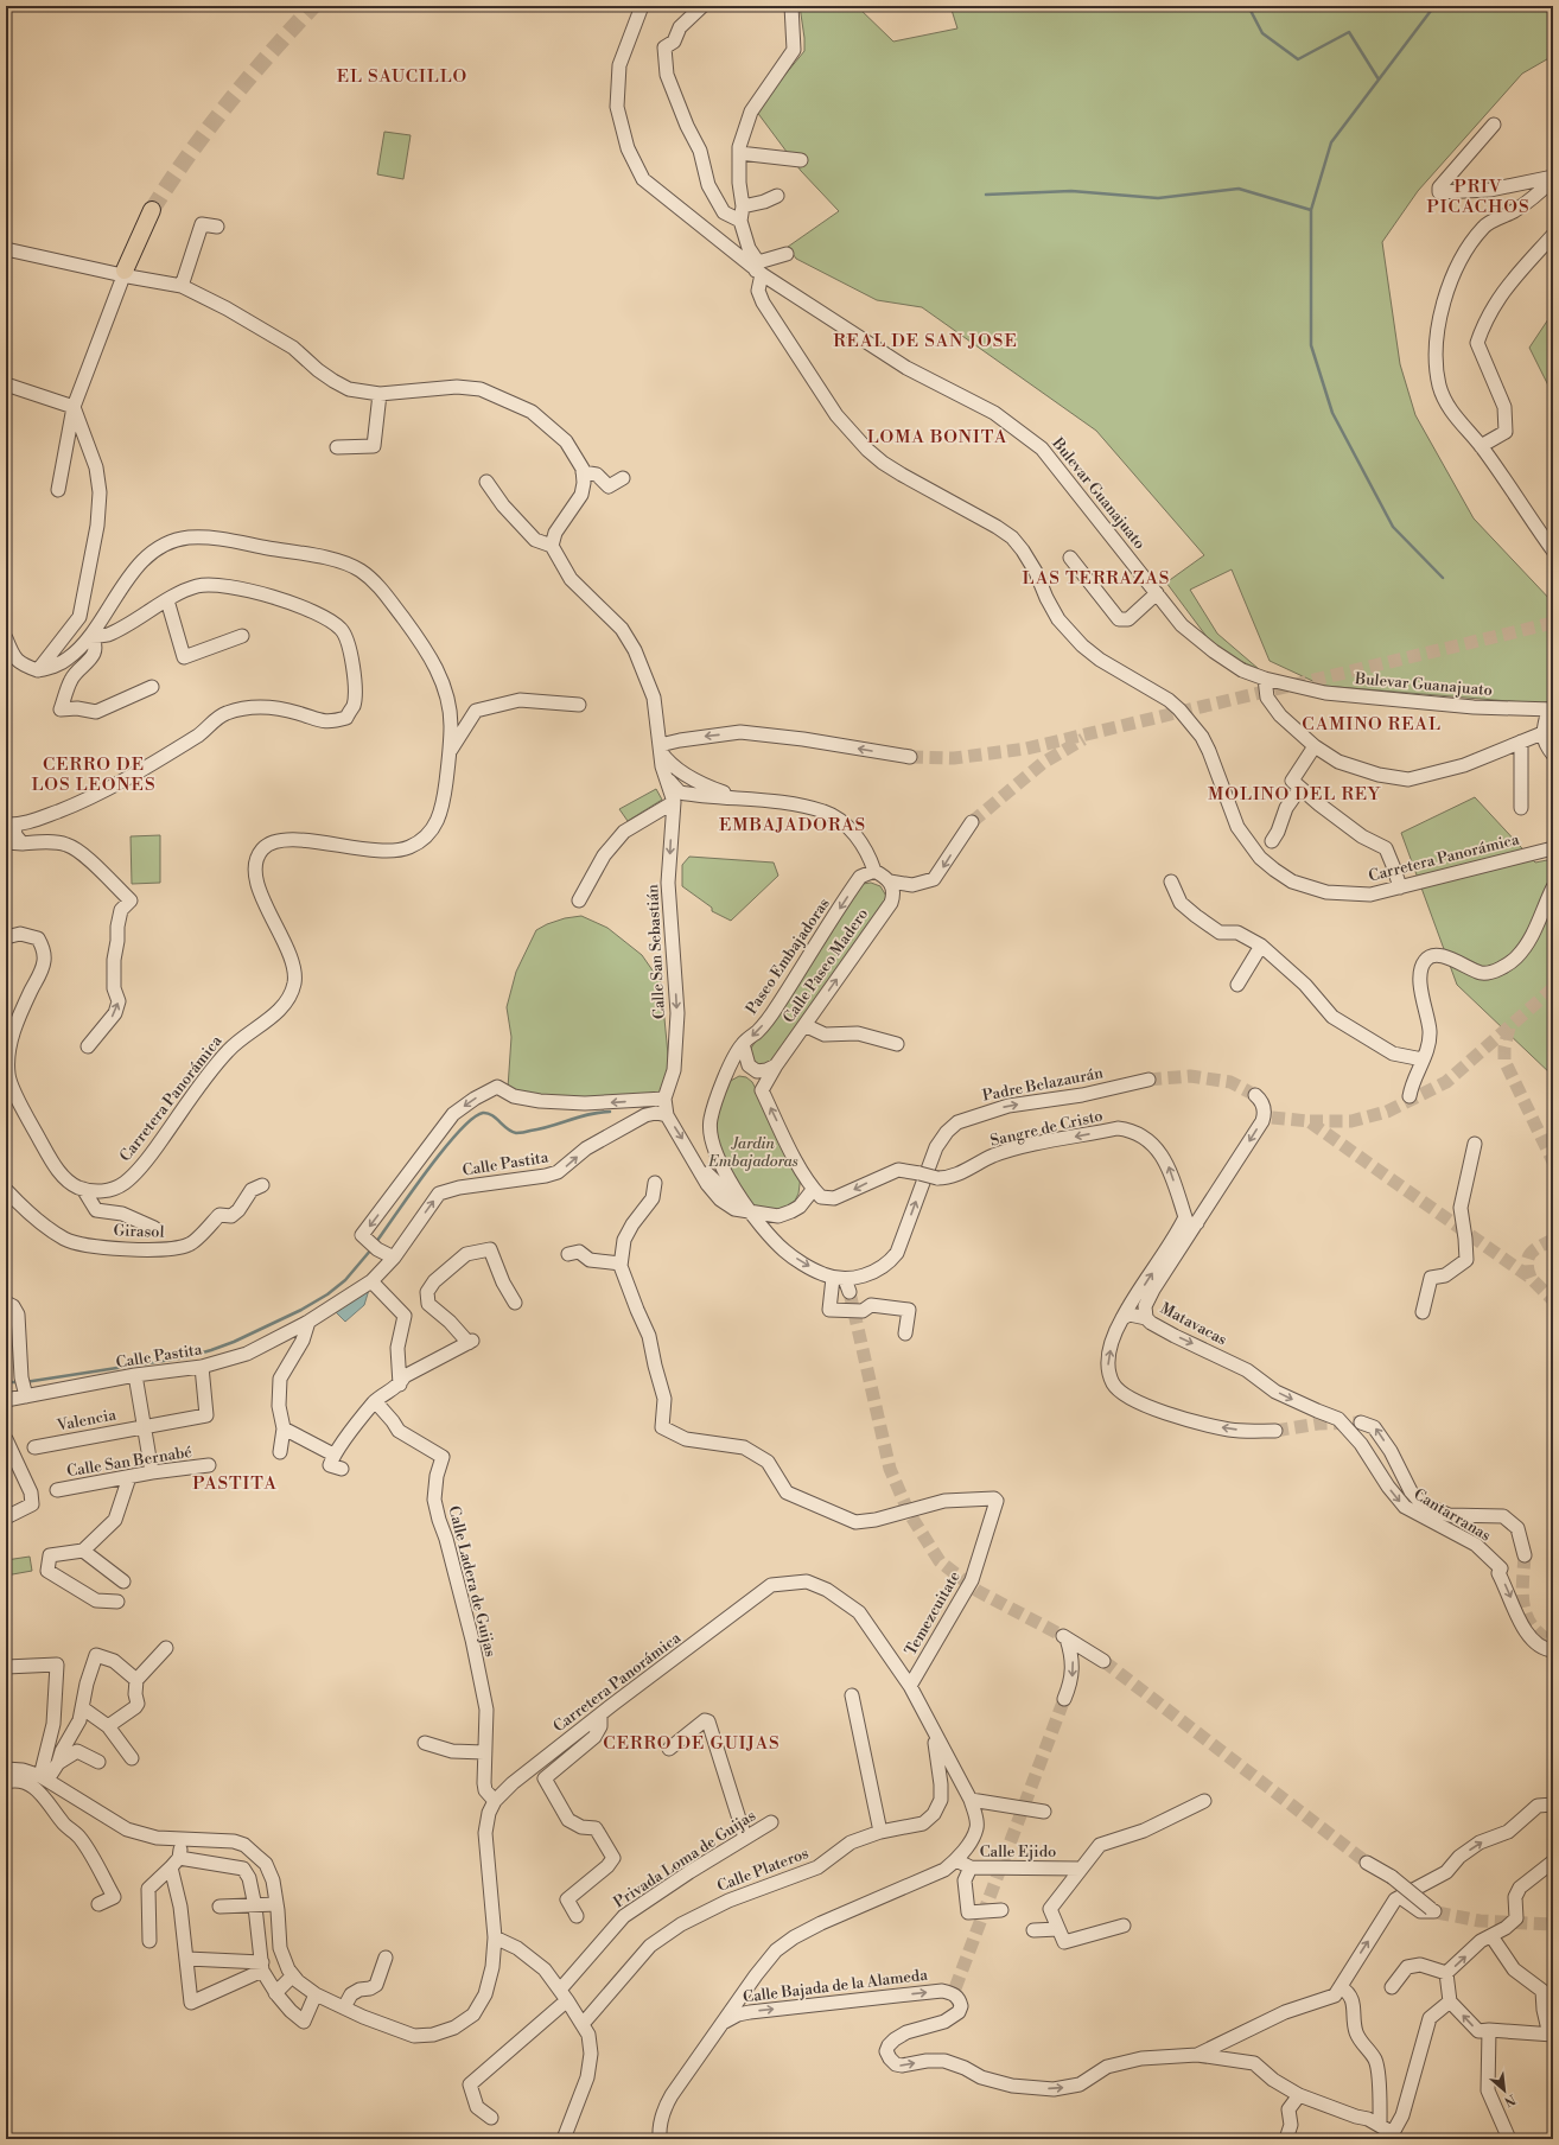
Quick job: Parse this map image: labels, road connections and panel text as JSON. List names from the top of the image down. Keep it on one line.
{"streets":{"street":["Bulevar Guanajuato","Carretera Panorámica","Calle San Sebastián","Paseo Embajadoras","Calle Paseo Madero","Padre Belazaurán","Sangre de Cristo","Calle Pastita","Girasol","Matavacas","Valencia","Calle San Bernabé","Cantarranas","Calle Ladera de Guijas","Temezcuitate","Calle Ejido","Privada Loma de Guijas","Calle Plateros","Calle Bajada de la Alameda"]},"crossings":[["Bulevar Guanajuato","Carretera Panorámica"],["Carretera Panorámica","Calle Ladera de Guijas"],["Carretera Panorámica","Temezcuitate"],["Carretera Panorámica","Calle Ejido"],["Carretera Panorámica","Calle Plateros"],["Carretera Panorámica","Calle Bajada de la Alameda"],["Calle Pastita","Valencia"],["Matavacas","Cantarranas"]],"one_way":["Calle San Sebastián","Paseo Embajadoras","Calle Paseo Madero","Padre Belazaurán","Sangre de Cristo","Calle Pastita","Matavacas","Cantarranas"],"districts":["EL SAUCILLO","PRIV PICACHOS","REAL DE SAN JOSE","LOMA BONITA","LAS TERRAZAS","CAMINO REAL","CERRO DE LOS LEONES","MOLINO DEL REY","EMBAJADORAS","PASTITA","CERRO DE GUIJAS"],"parks":["Jardin Embajadoras"],"north":"bottom right"}
